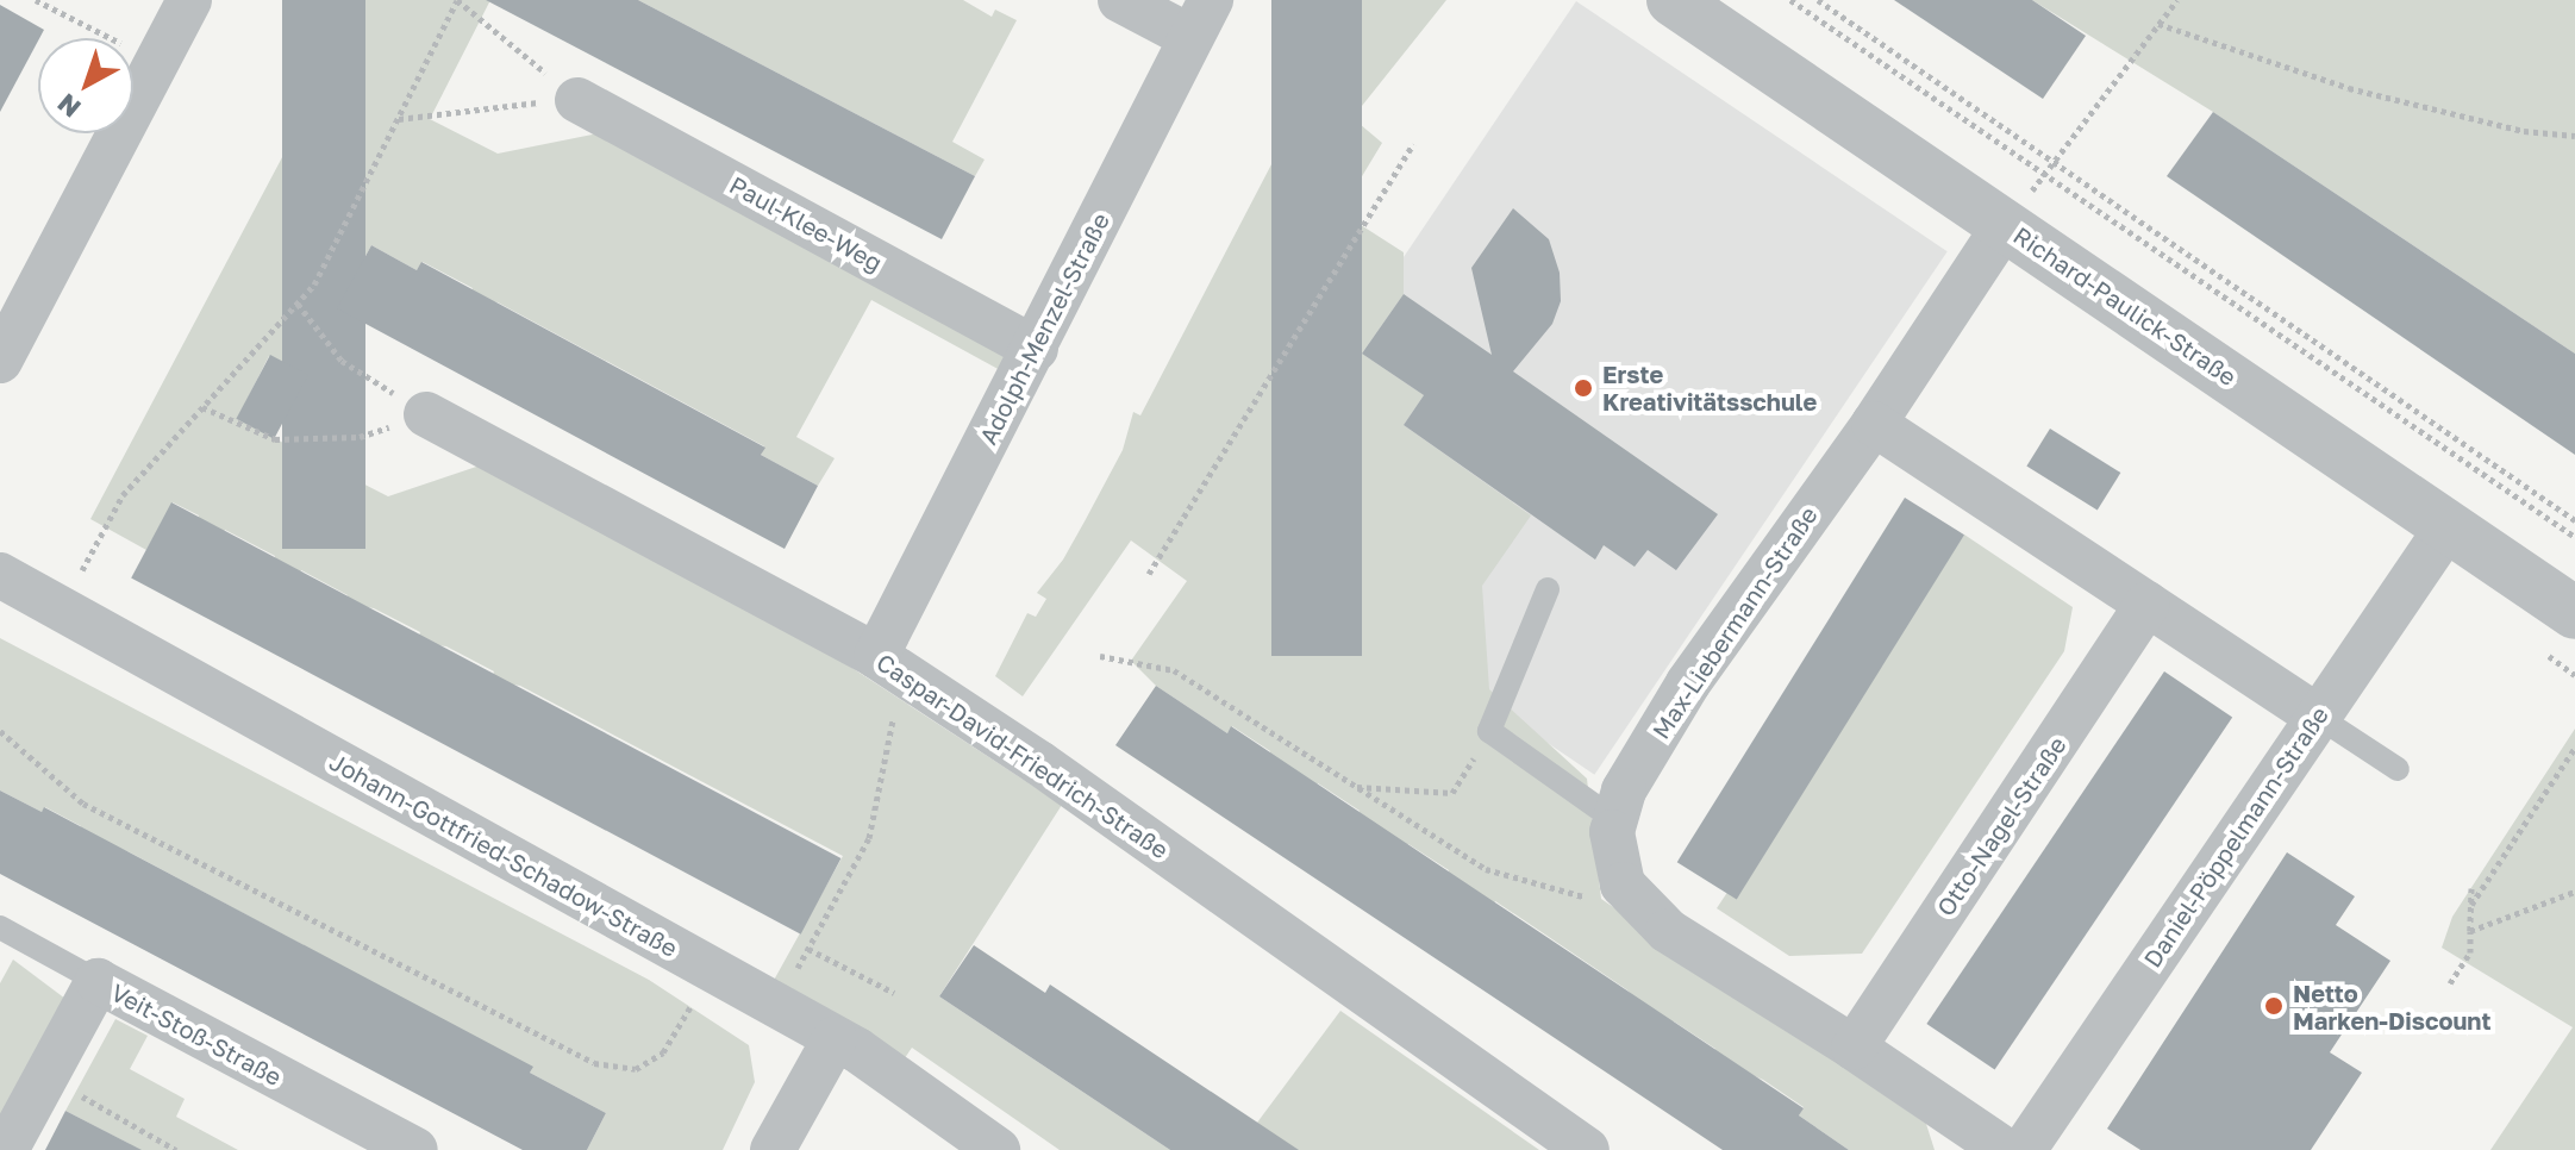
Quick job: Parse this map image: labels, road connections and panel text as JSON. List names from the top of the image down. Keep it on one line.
{"streets":{"street":["Paul-Klee-Weg","Richard-Paulick-Straße","Adolph-Menzel-Straße","Max-Liebermann-Straße","Caspar-David-Friedrich-Straße","Otto-Nagel-Straße","Daniel-Pöppelmann-Straße","Johann-Gottfried-Schadow-Straße","Veit-Stoß-Straße"]},"crossings":[["Paul-Klee-Weg","Adolph-Menzel-Straße"],["Richard-Paulick-Straße","Max-Liebermann-Straße"],["Richard-Paulick-Straße","Daniel-Pöppelmann-Straße"],["Adolph-Menzel-Straße","Caspar-David-Friedrich-Straße"]],"places":["Erste Kreativitätsschule","Netto Marken-Discount"],"north":"bottom left"}
